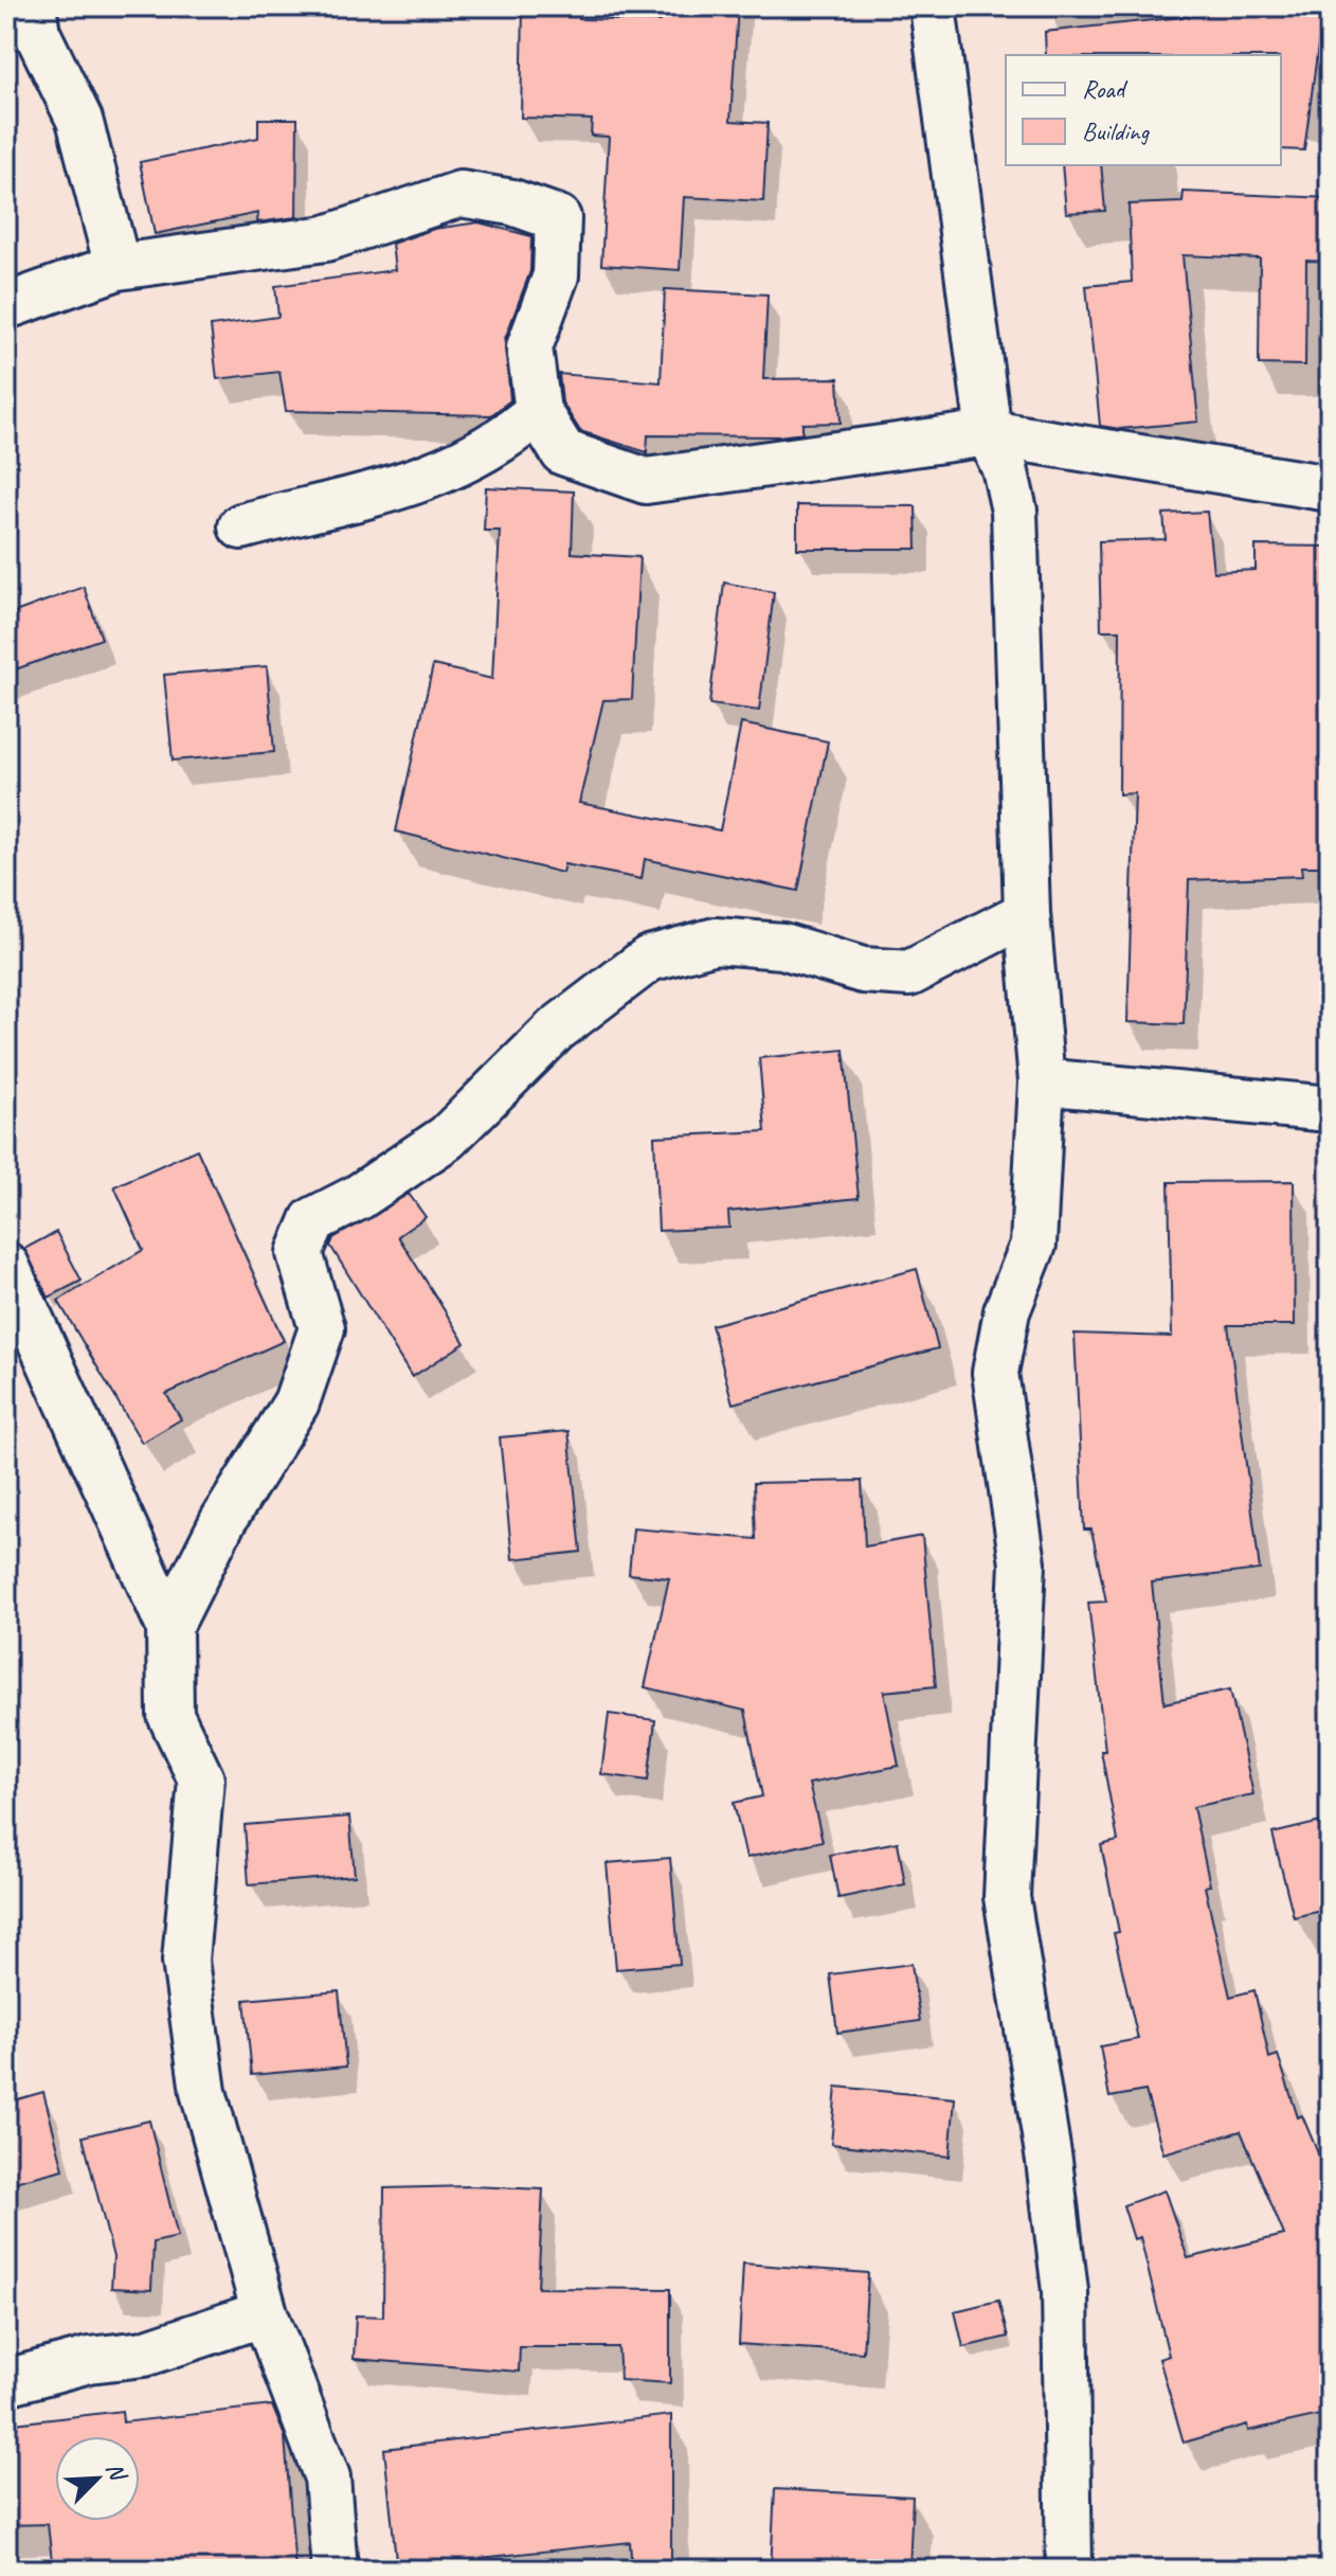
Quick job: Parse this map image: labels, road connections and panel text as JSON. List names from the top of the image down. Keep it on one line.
{"legend":["Road","Building"],"north":"top right"}
